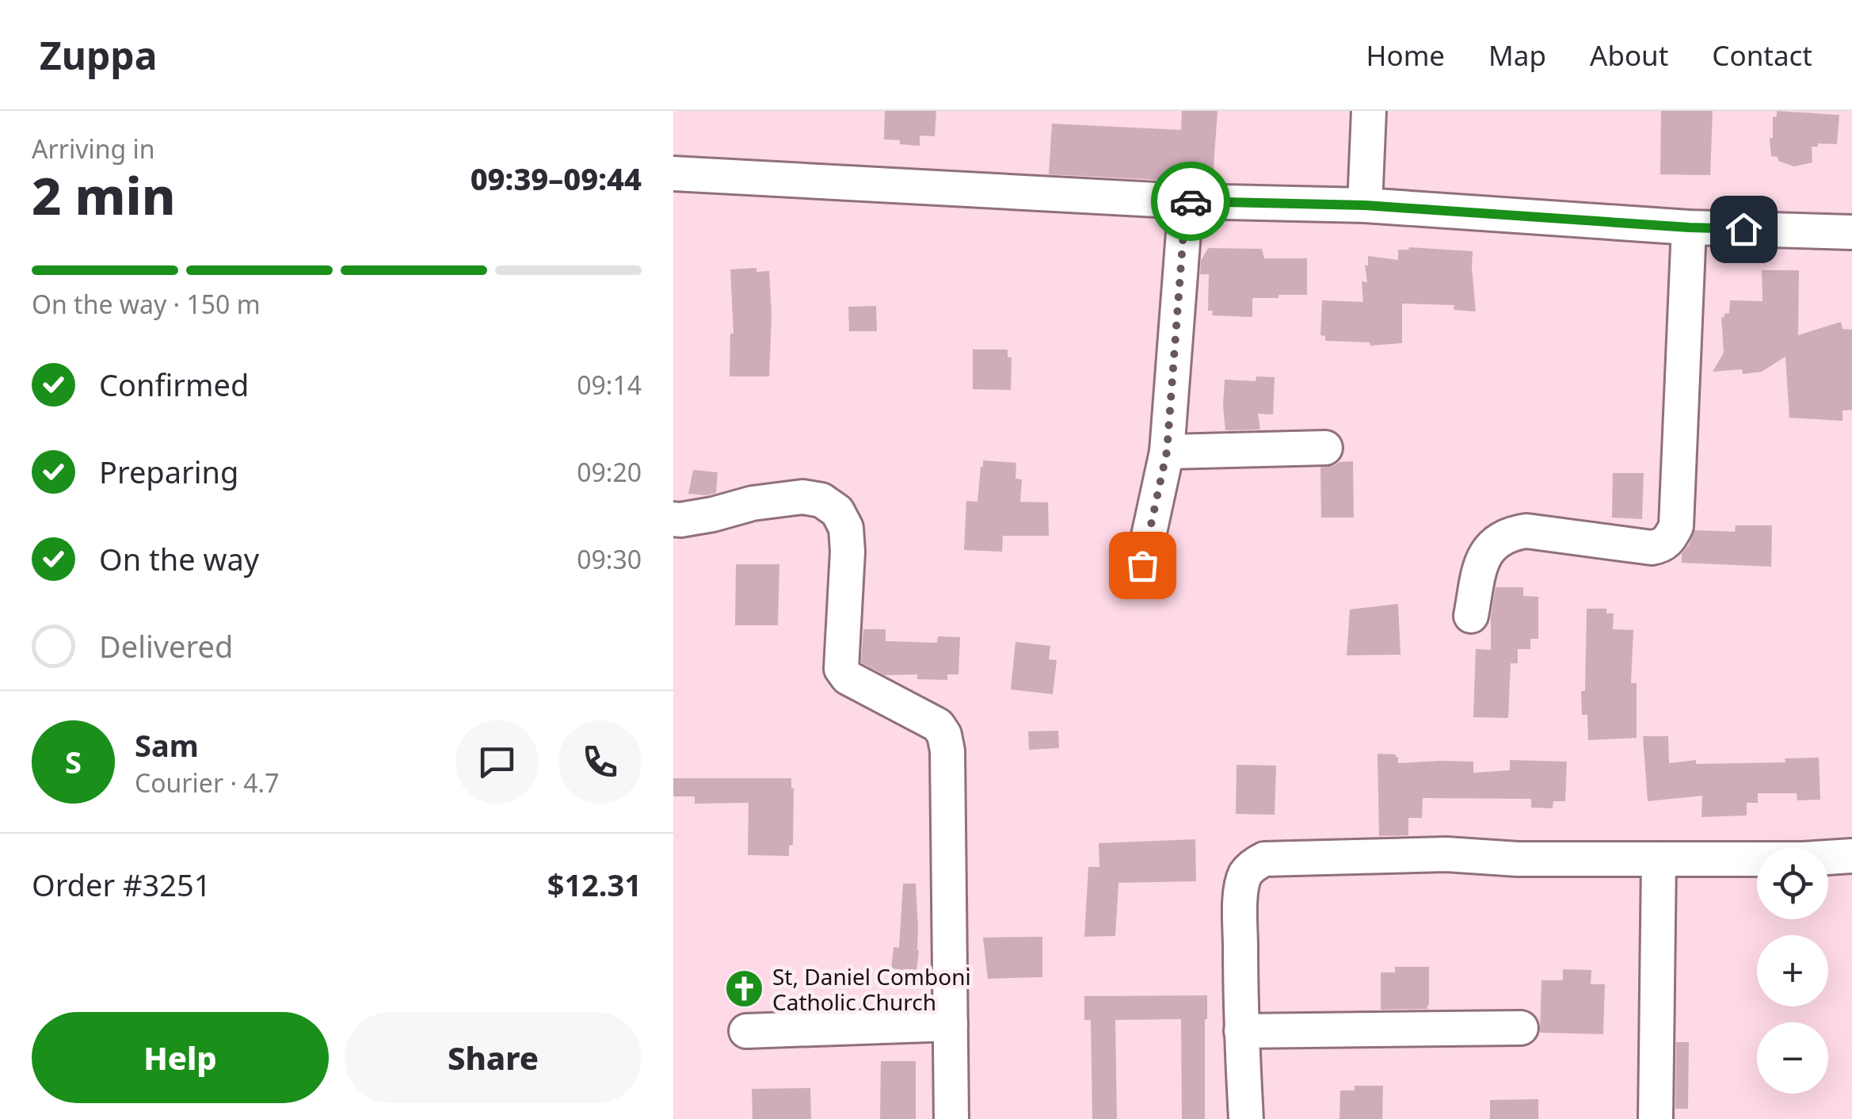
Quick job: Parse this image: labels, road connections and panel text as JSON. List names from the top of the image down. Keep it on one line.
{"places":{"church":["St, Daniel Comboni Catholic Church"]},"page":{"header":"Zuppa","nav":["Home","Map","About","Contact"],"heading":["2 min","Arriving in","09:39–09:44"],"panel":["Sam","Courier · 4.7","Order #3251","$12.31"],"bar":"On the way · 150 m","list":[["Confirmed","09:14"],["Preparing","09:20"],["On the way","09:30"],"Delivered"],"round":"S","map_buttons":["+","−"],"buttons":["Help","Share"]}}
